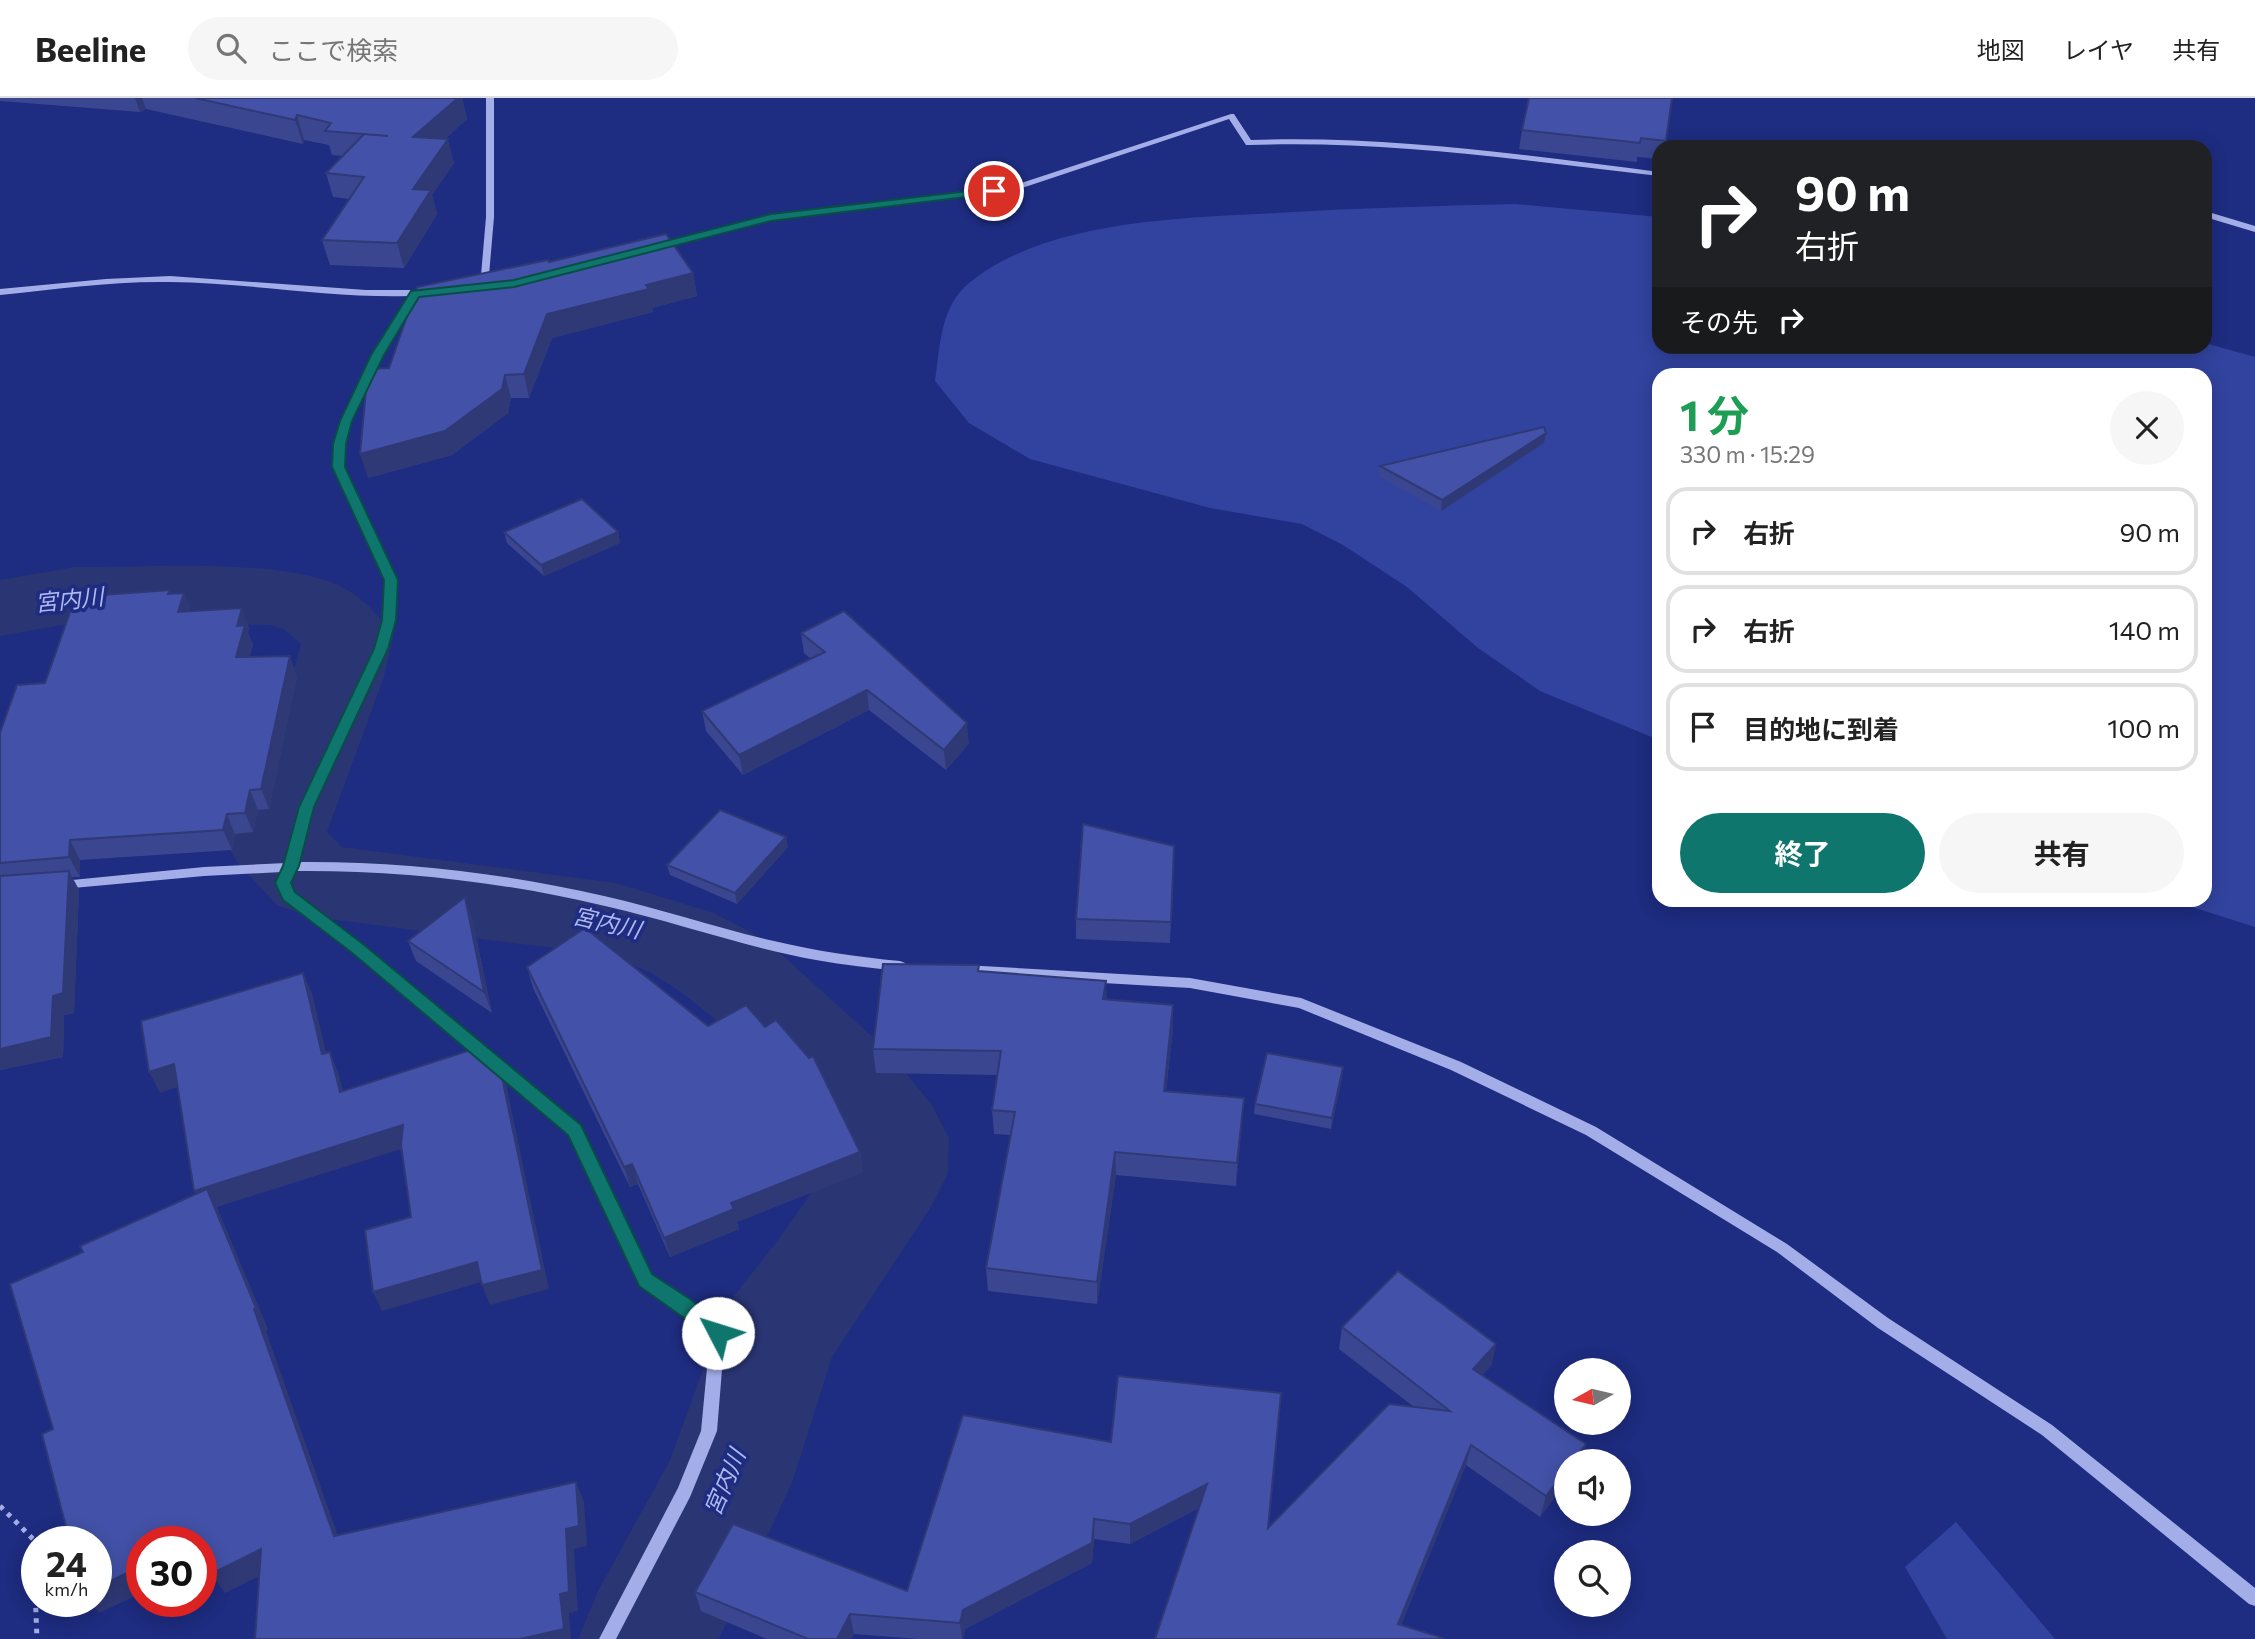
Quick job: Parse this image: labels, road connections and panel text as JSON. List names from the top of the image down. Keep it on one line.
{"water":["宮内川"],"north":"left","page":{"header":"Beeline","search":"ここで検索","nav":["地図","レイヤ","共有"],"turn":["90 m","右折"],"then":"その先","heading":["1 分","330 m · 15:29"],"list":[{"name":"右折","value":"90 m"},{"name":"右折","value":"140 m"},{"name":"目的地に到着","value":"100 m"}],"buttons":["終了","共有"],"speed":"24 km/h","limit":"30"}}
